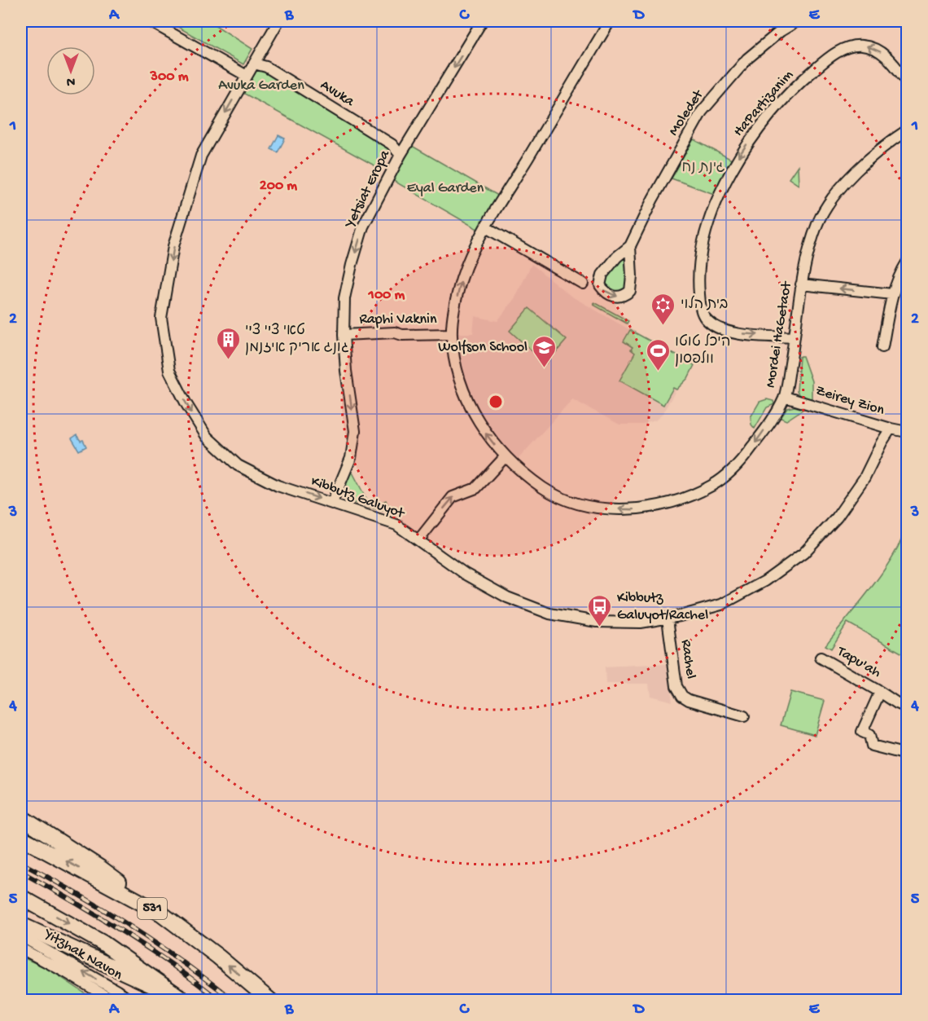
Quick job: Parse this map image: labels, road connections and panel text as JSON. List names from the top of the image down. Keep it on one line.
{"streets":{"highway":["531"],"street":["Avuka","HaPartizanim","Moledet","Yetsiat Eropa","Raphi Vaknin","Mordei HaGetaot","Zeirey Zion","Kibbutz Galuyot","Rachel","Tapu'ah","Yitzhak Navon"]},"crossings":[["Avuka","Yetsiat Eropa"],["Avuka","Kibbutz Galuyot"],["HaPartizanim","Mordei HaGetaot"],["Yetsiat Eropa","Raphi Vaknin"],["Yetsiat Eropa","Kibbutz Galuyot"],["Raphi Vaknin","Mordei HaGetaot"],["Mordei HaGetaot","Zeirey Zion"],["Zeirey Zion","Kibbutz Galuyot"],["Kibbutz Galuyot","Rachel"]],"one_way":["Yetsiat Eropa"],"parks":["Avuka Garden","גינת נח","Eyal Garden"],"places":{"synagogue":["בית הלוי"],"building":["טאי צ'י צ'י גונג אריק איזנמן"],"school or university":["Wolfson School"],"sports":["היכל טוטו וולפסון"],"bus stop":["Kibbutz Galuyot/Rachel"]},"north":"bottom","grid":{"columns":["A","B","C","D","E"],"rows":["1","2","3","4","5"]},"rings":["300 m","200 m","100 m"]}
